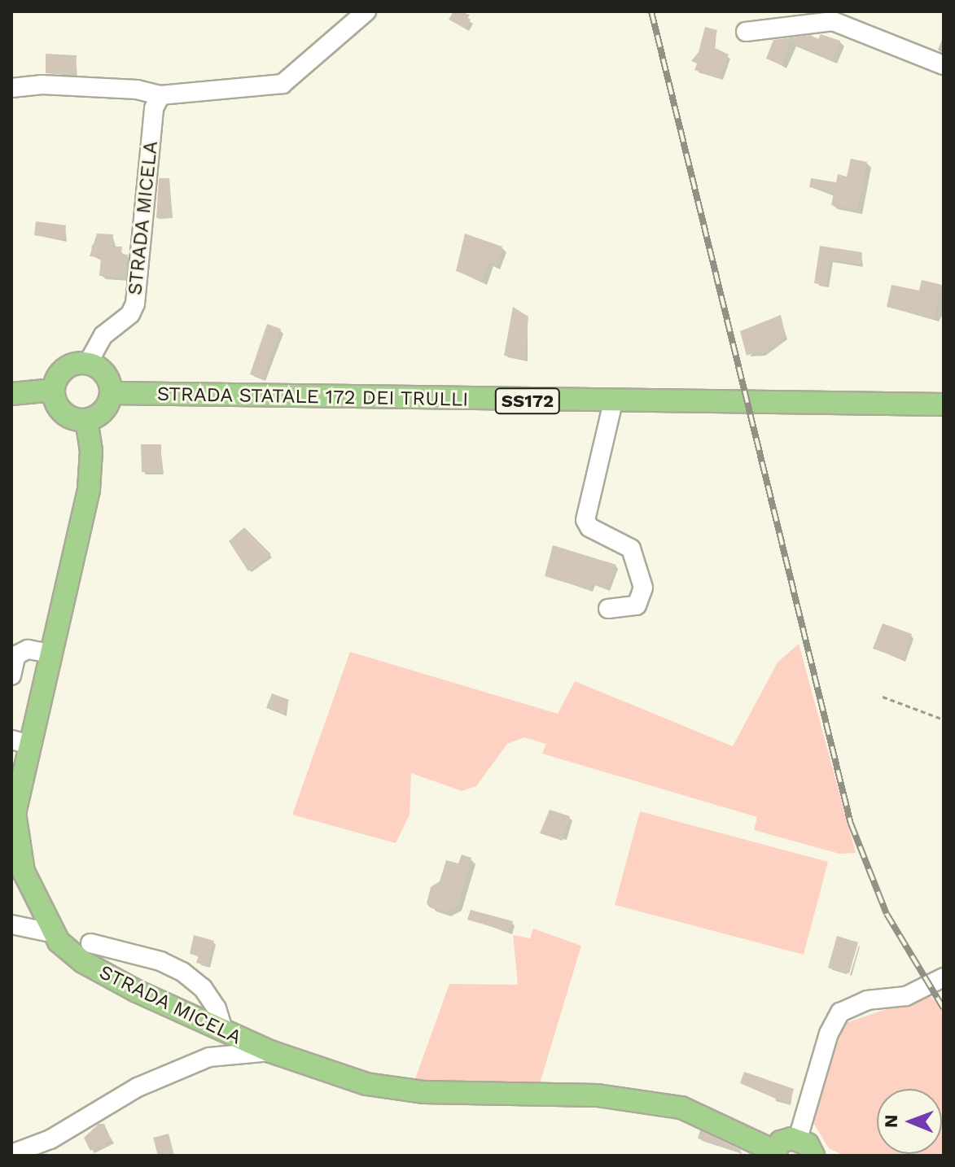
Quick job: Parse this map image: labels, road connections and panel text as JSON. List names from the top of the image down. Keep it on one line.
{"streets":{"main road":["STRADA MICELA","STRADA STATALE 172 DEI TRULLI","SS172"]},"crossings":[["STRADA MICELA","STRADA STATALE 172 DEI TRULLI"]],"north":"left"}
